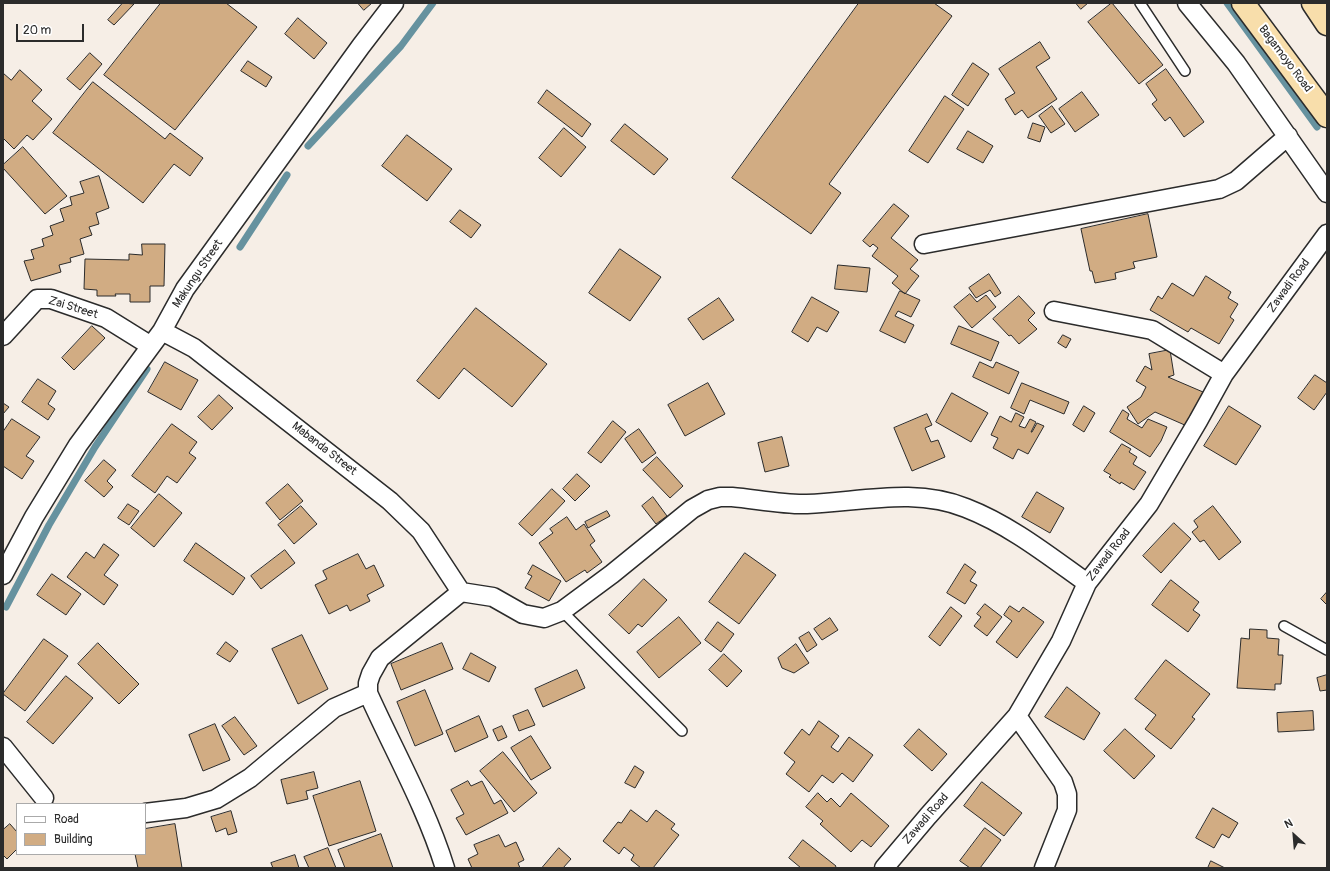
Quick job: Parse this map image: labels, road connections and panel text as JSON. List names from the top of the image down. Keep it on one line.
{"streets":{"highway":["Bagamoyo Road"],"street":["Makungu Street","Zawadi Road","Zai Street","Mabanda Street"]},"crossings":[["Makungu Street","Zai Street"],["Makungu Street","Mabanda Street"]],"legend":["Road","Building"],"scale_bar":"20 m","north":"top left"}
